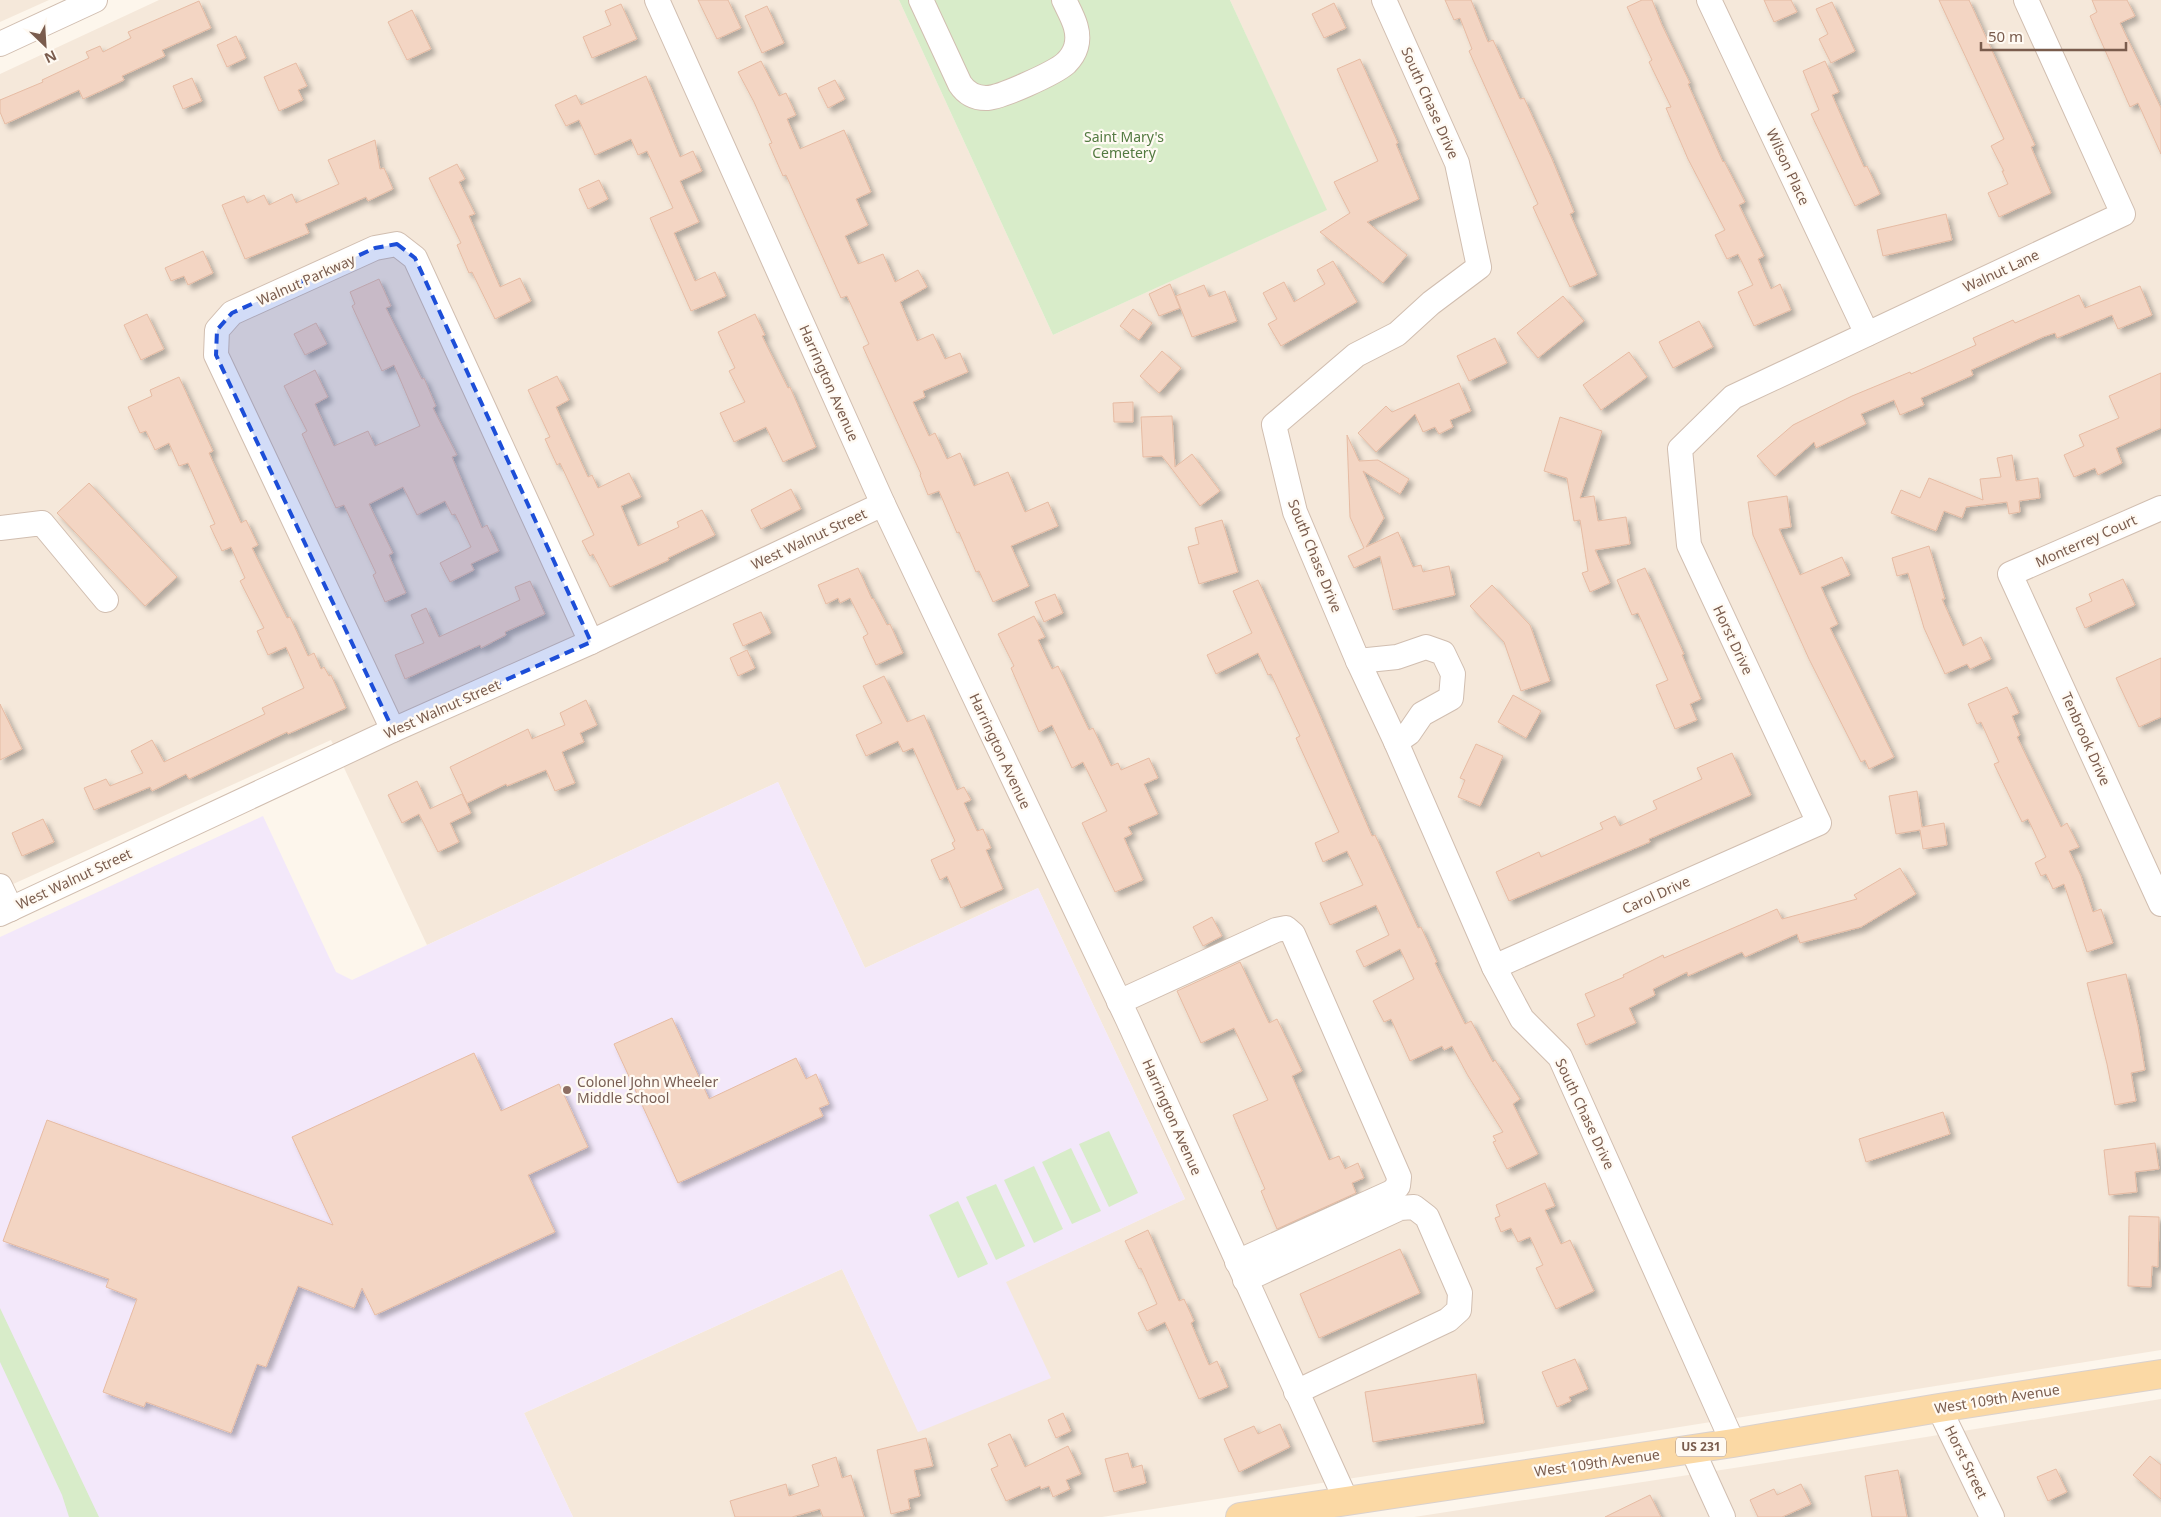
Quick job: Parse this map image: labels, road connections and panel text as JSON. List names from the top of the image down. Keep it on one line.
{"streets":{"main road":["West 109th Avenue","US 231"],"street":["South Chase Drive","Wilson Place","Walnut Lane","Walnut Parkway","Harrington Avenue","West Walnut Street","Monterrey Court","Horst Drive","Tenbrook Drive","Carol Drive","Horst Street"]},"crossings":[["South Chase Drive","Carol Drive"],["South Chase Drive","West 109th Avenue"],["Wilson Place","Walnut Lane"],["Walnut Lane","Horst Drive"],["Walnut Parkway","West Walnut Street"],["Harrington Avenue","West Walnut Street"],["Harrington Avenue","West 109th Avenue"],["Monterrey Court","Tenbrook Drive"],["Horst Drive","Carol Drive"],["West 109th Avenue","Horst Street"]],"parks":["Saint Mary's Cemetery"],"places":["Colonel John Wheeler Middle School"],"scale_bar":"50 m","north":"bottom right"}
